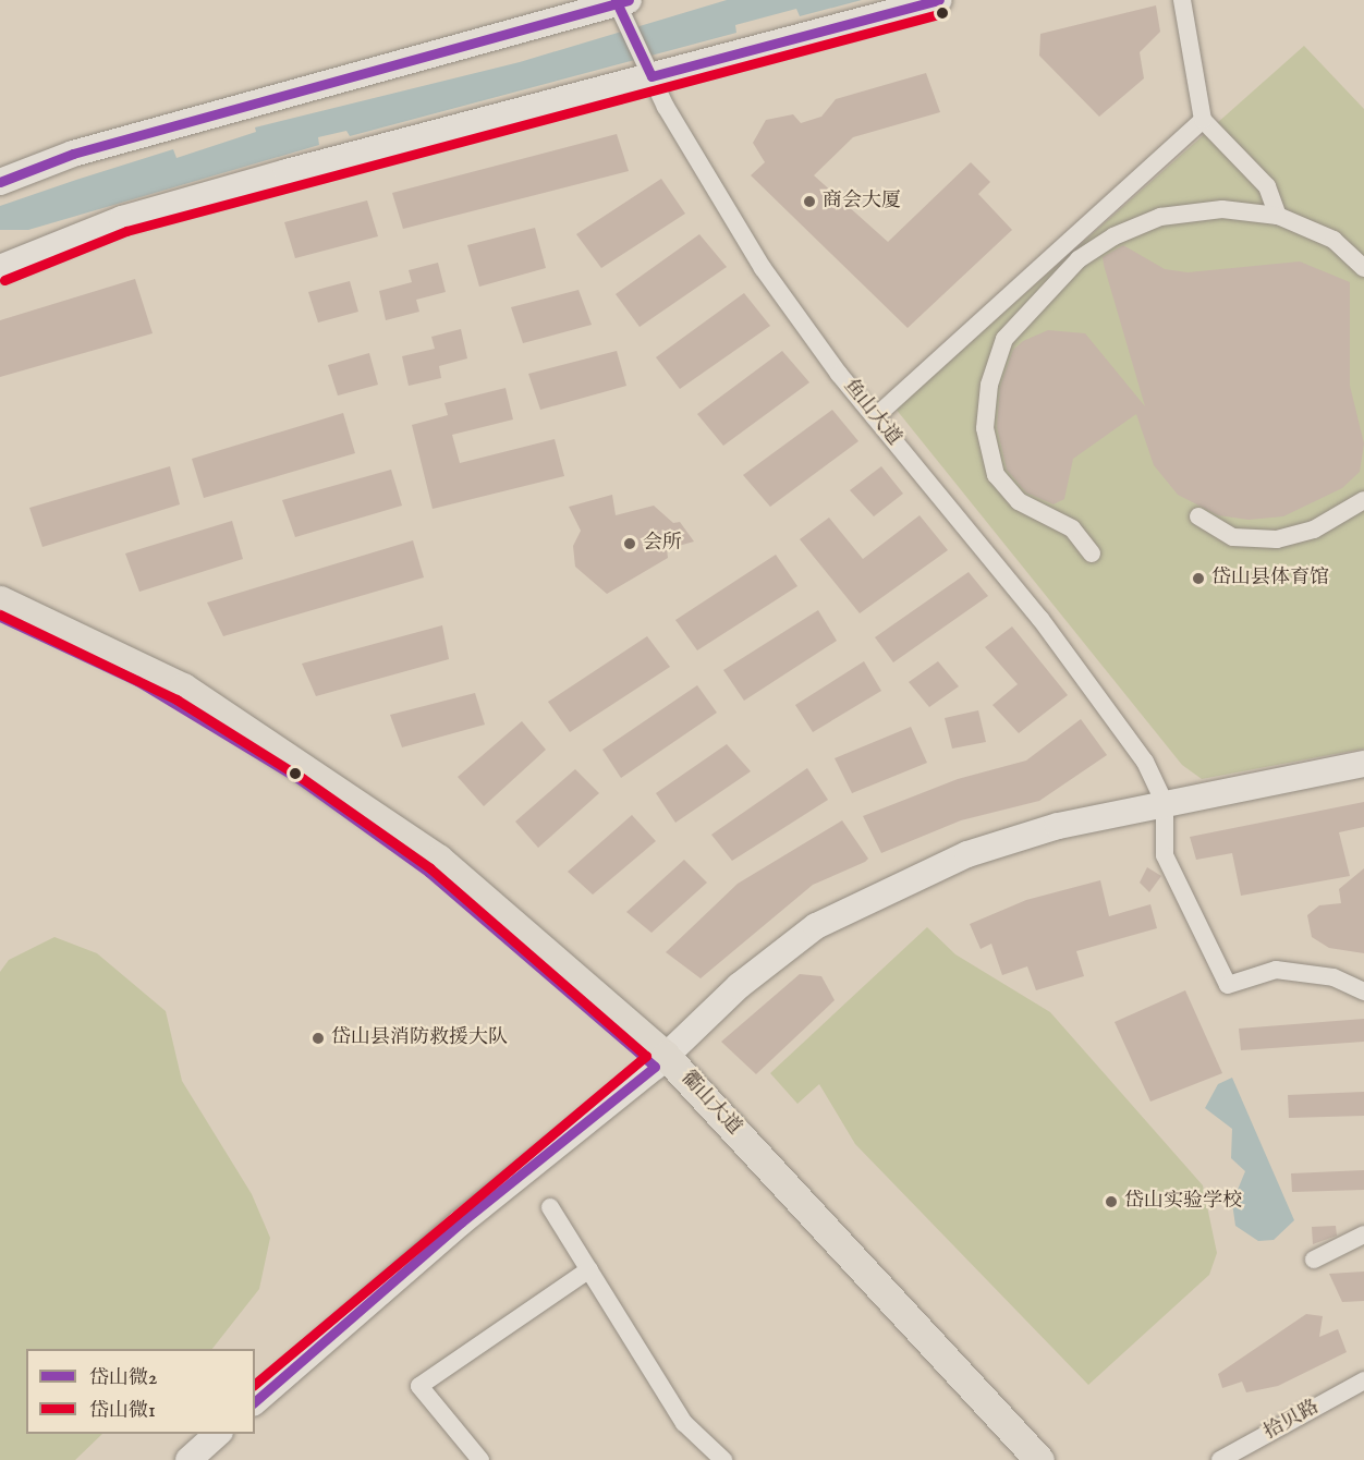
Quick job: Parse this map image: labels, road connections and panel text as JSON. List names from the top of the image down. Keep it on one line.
{"streets":{"main road":["衢山大道"],"street":["鱼山大道","拾贝路"]},"places":["商会大厦","会所","岱山县体育馆","岱山县消防救援大队","岱山实验学校"],"lines":["transit line 岱山微2","transit line 岱山微1"],"legend":["岱山微2","岱山微1"]}
